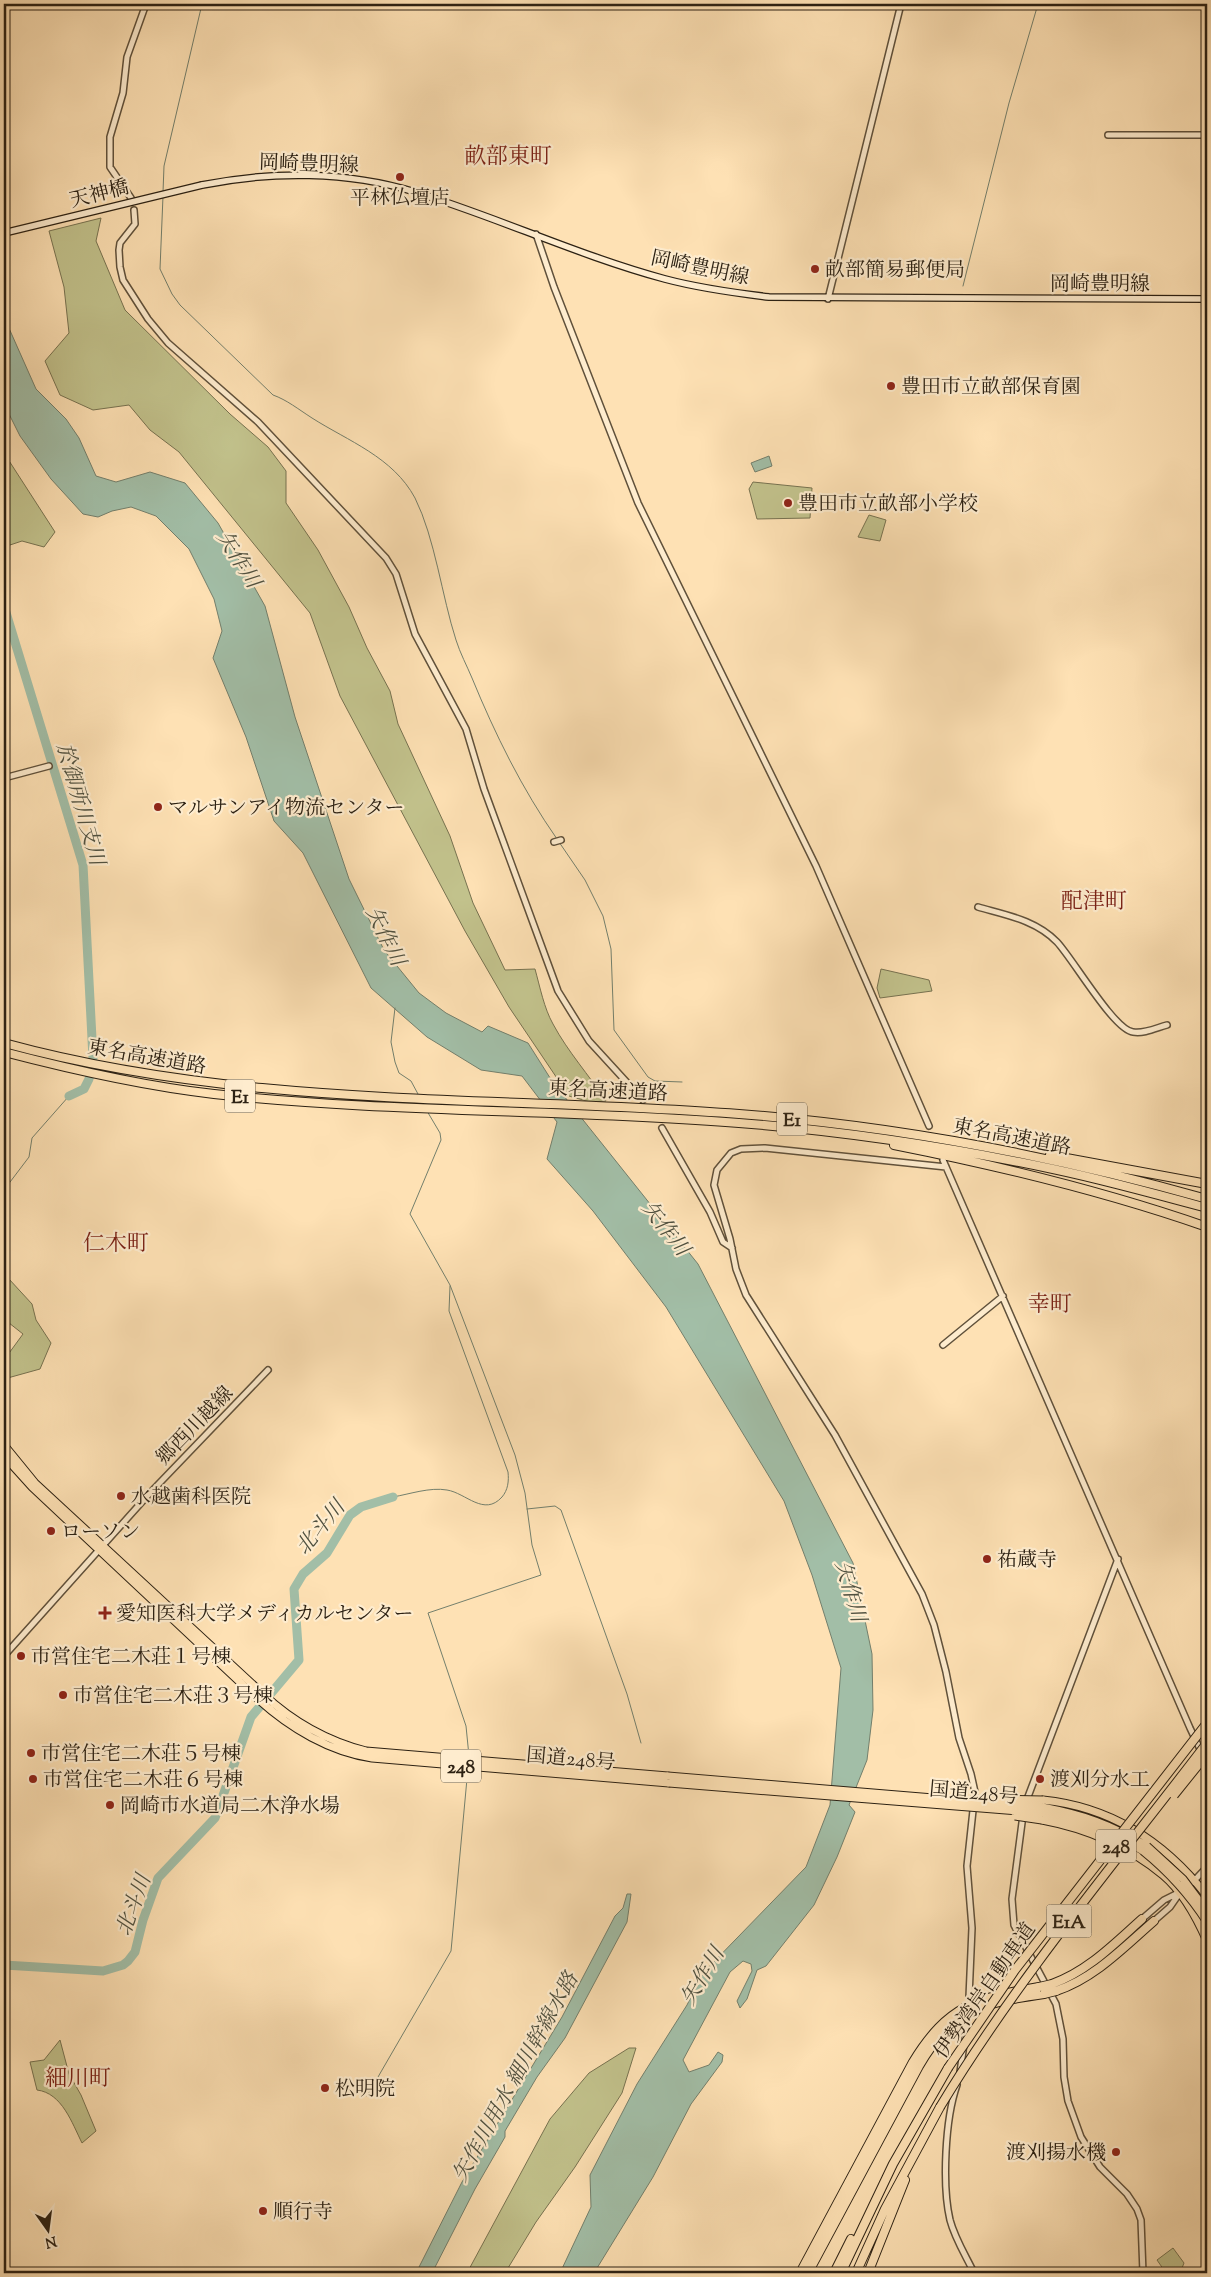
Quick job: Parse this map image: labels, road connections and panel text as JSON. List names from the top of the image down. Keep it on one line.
{"streets":{"highway":["東名高速道路","E1","国道248号","248","E1A","伊勢湾岸自動車道"],"main road":["岡崎豊明線","天神橋"],"street":["郷西川越線"]},"crossings":[["岡崎豊明線","天神橋"],["郷西川越線","国道248号"],["国道248号","248"]],"districts":["畝部東町","配津町","仁木町","幸町","細川町"],"water":["矢作川","於御所川支川","北斗川","矢作川用水 細川幹線水路"],"places":{"other":["平林仏壇店","畝部簡易郵便局","豊田市立畝部保育園","豊田市立畝部小学校","マルサンアイ物流センター","水越歯科医院","ローソン","祐蔵寺","市営住宅二木荘１号棟","市営住宅二木荘３号棟","市営住宅二木荘５号棟","市営住宅二木荘６号棟","渡刈分水工","岡崎市水道局二木浄水場","松明院","渡刈揚水機","順行寺"],"health":["愛知医科大学メディカルセンター"]},"north":"bottom"}
